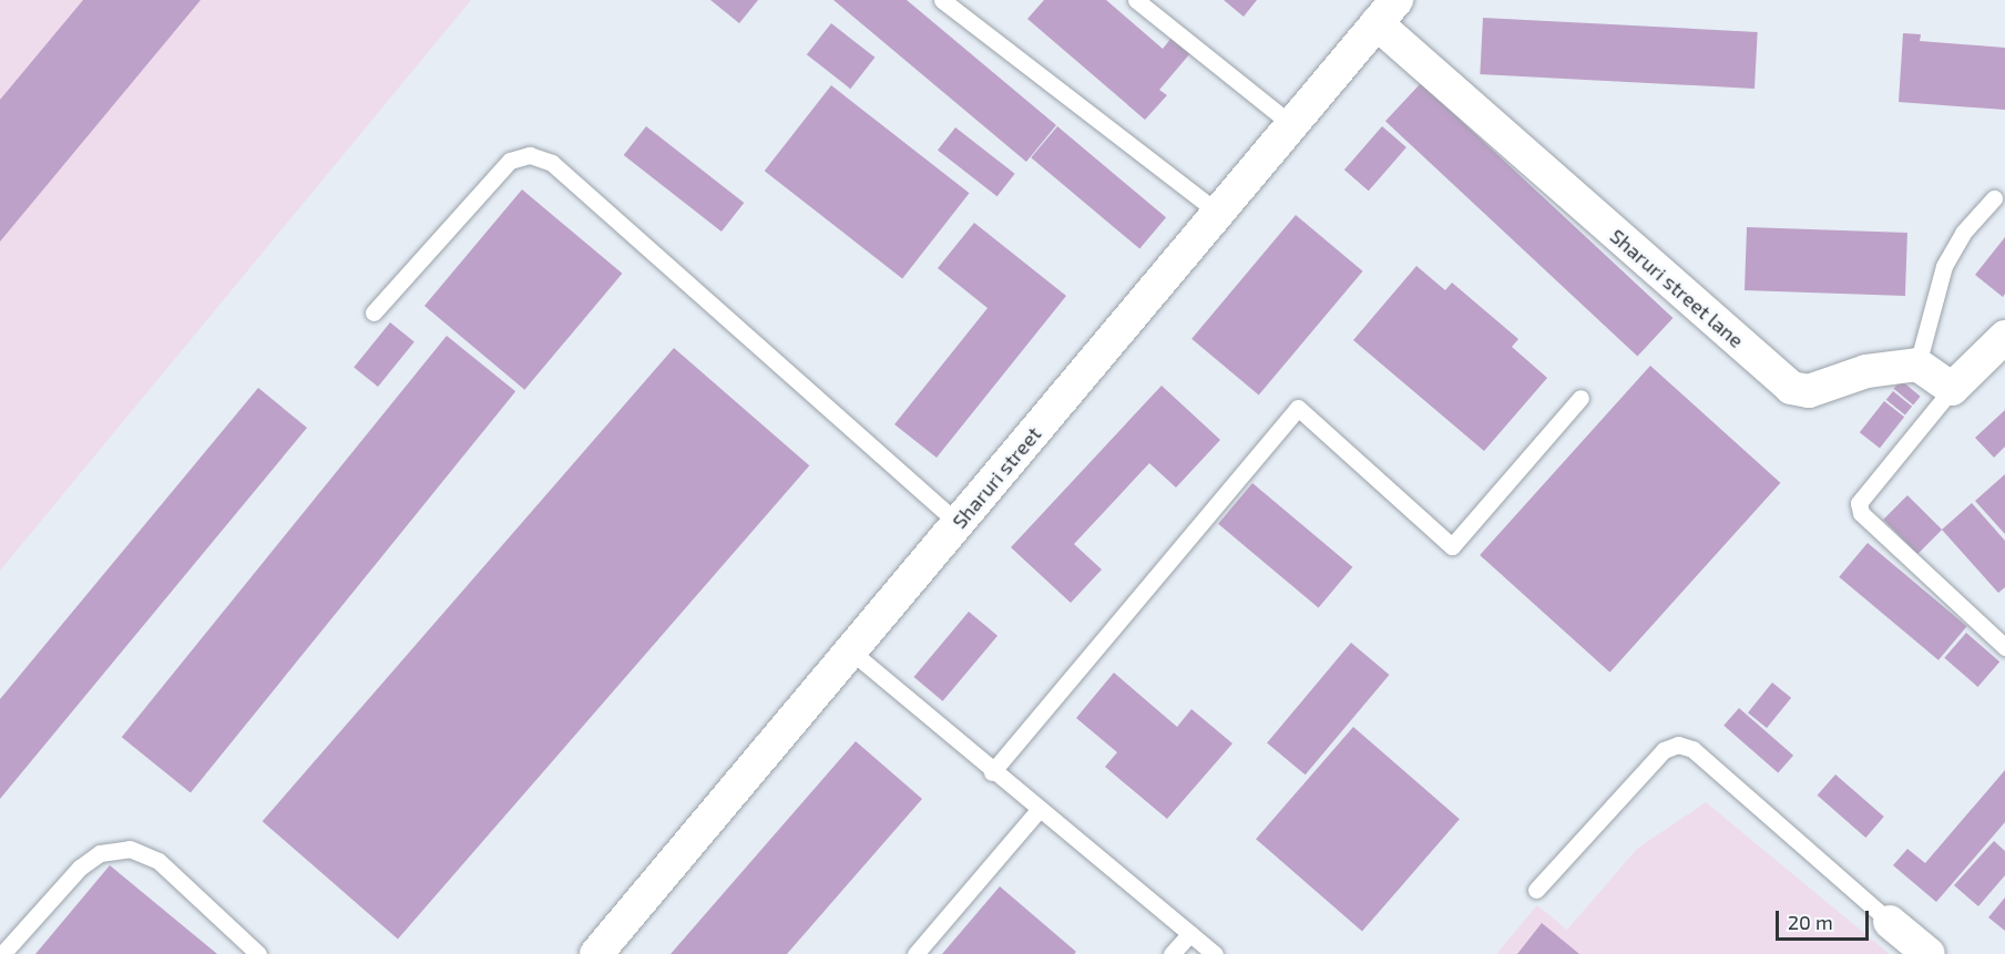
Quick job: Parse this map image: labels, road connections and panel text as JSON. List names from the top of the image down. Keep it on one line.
{"streets":{"street":["Sharuri street lane","Sharuri street"]},"crossings":[["Sharuri street lane","Sharuri street"]],"scale_bar":"20 m"}
